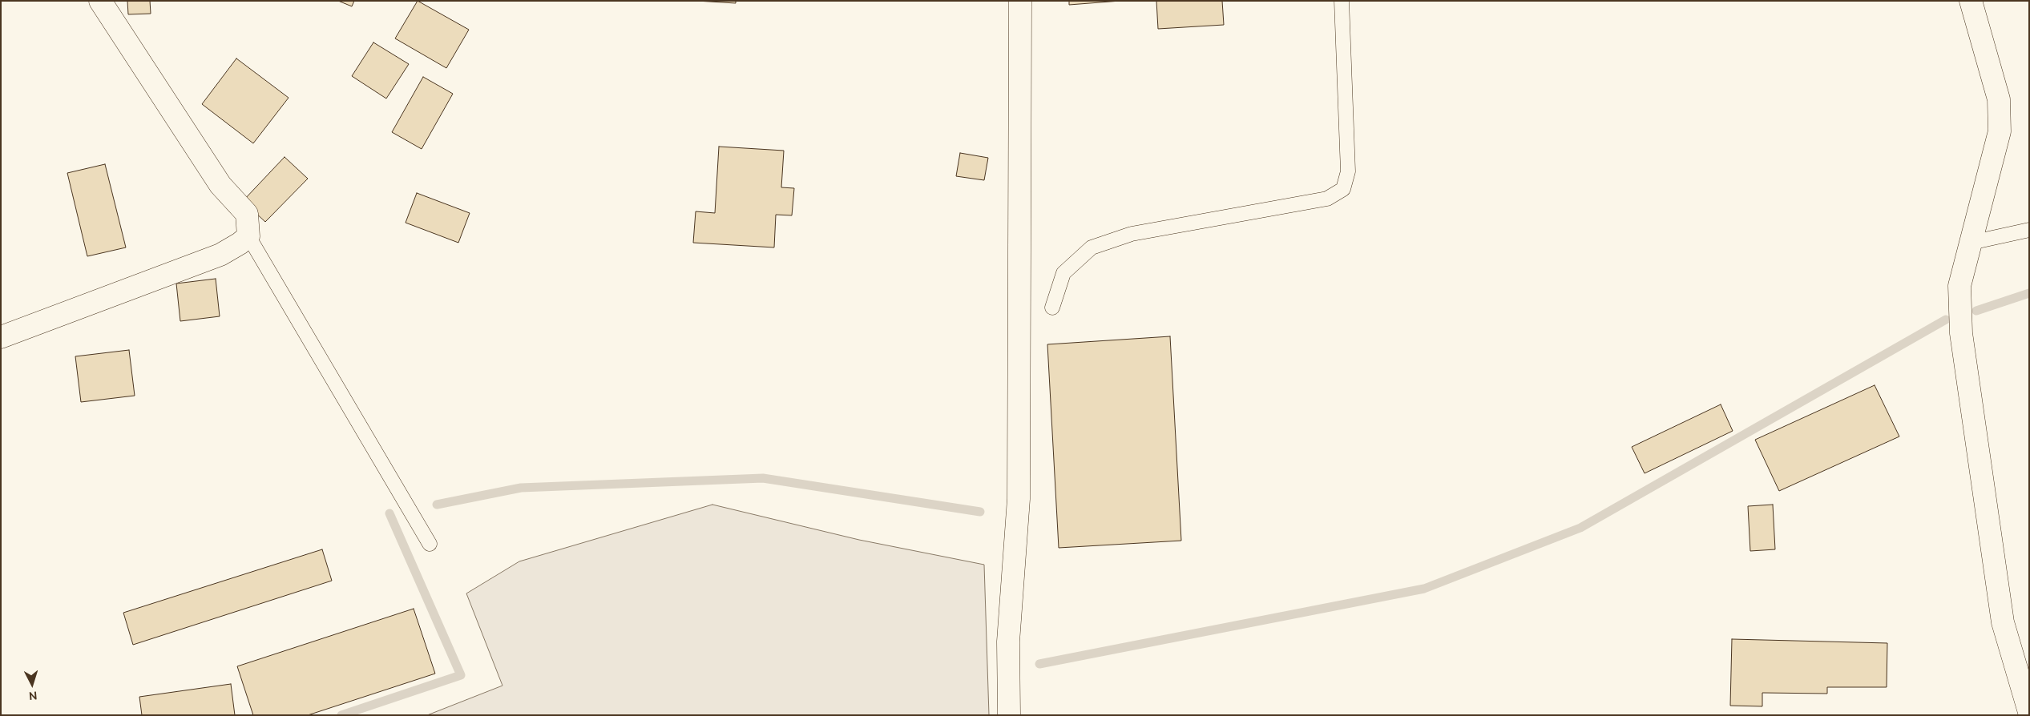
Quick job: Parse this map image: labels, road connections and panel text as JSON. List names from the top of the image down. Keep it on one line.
{"north":"bottom"}
